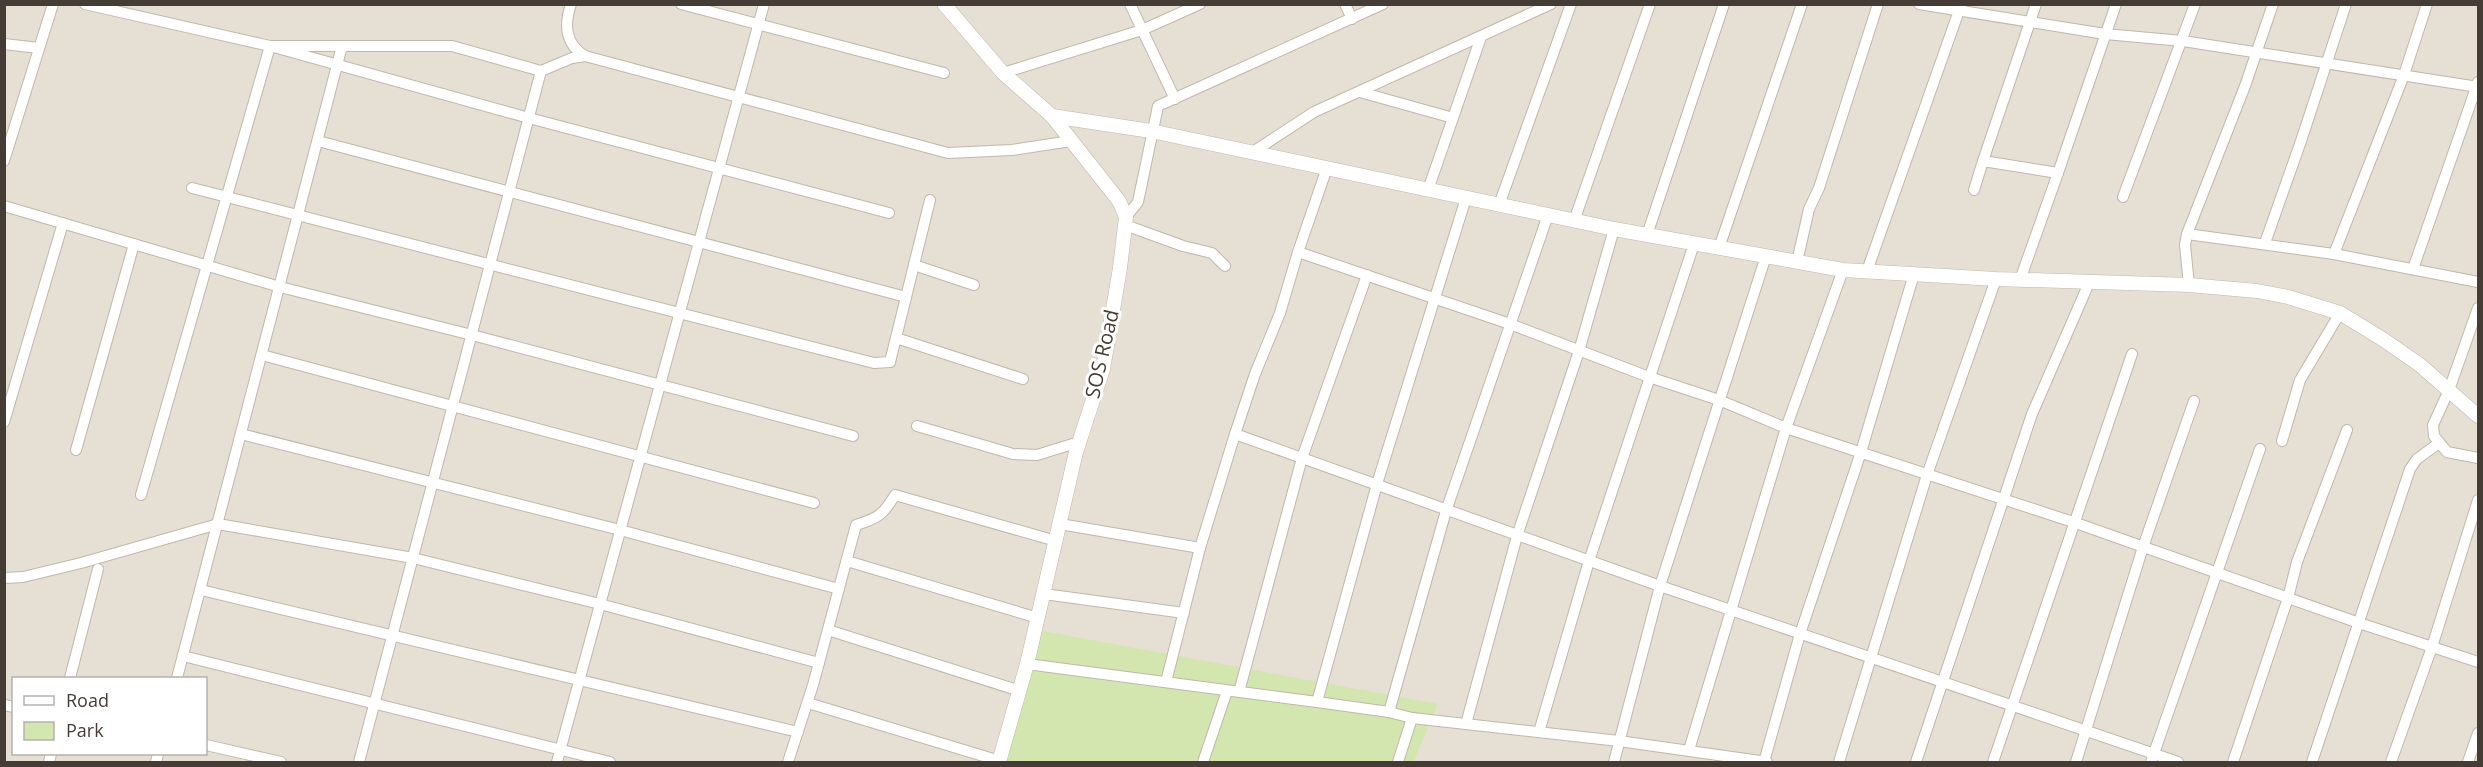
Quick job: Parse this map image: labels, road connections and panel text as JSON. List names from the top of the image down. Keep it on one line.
{"streets":{"street":["SOS Road"]},"legend":["Road","Park"]}
